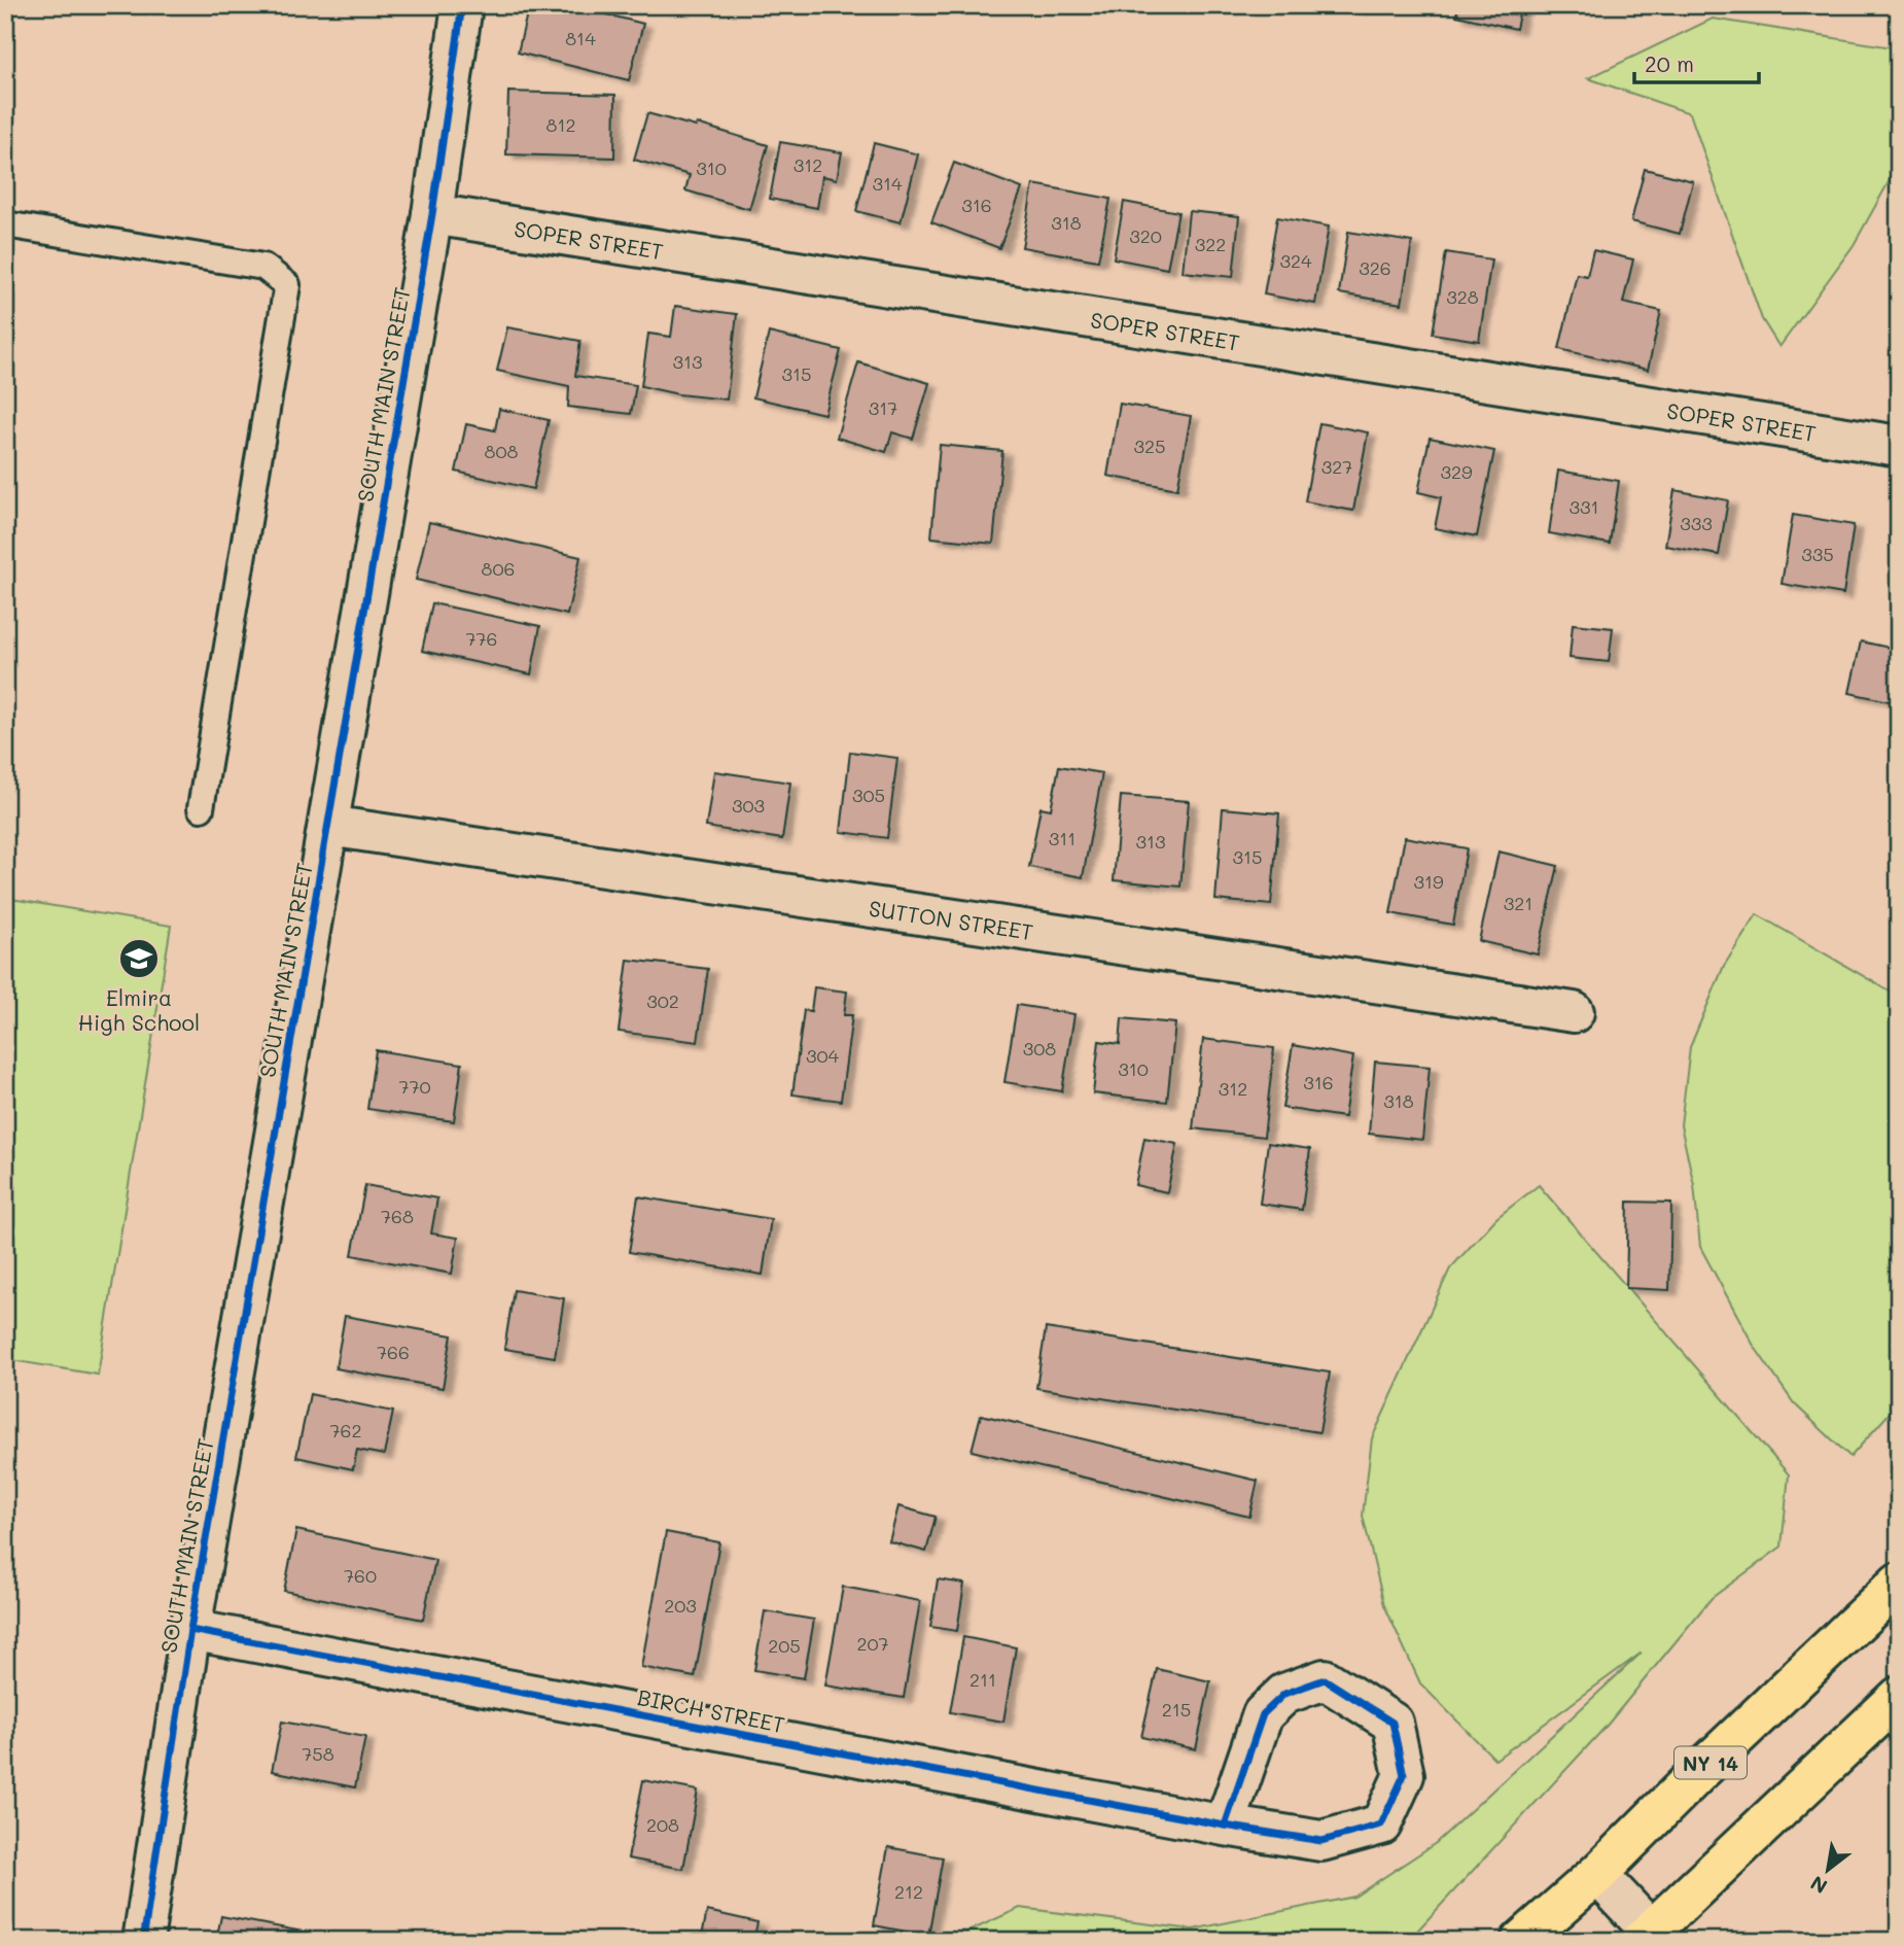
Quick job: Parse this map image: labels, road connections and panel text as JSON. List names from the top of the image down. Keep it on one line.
{"streets":{"main road":["NY 14"],"street":["SOPER STREET","SOUTH MAIN STREET","SUTTON STREET","BIRCH STREET"]},"crossings":[["SOPER STREET","SOUTH MAIN STREET"],["SOUTH MAIN STREET","SUTTON STREET"],["SOUTH MAIN STREET","BIRCH STREET"]],"places":{"school or university":["Elmira High School"]},"house_numbers":["814","812","312","310","314","316","318","320","322","324","326","328","313","315","317","325","808","327","329","331","333","335","806","776","305","303","311","313","315","319","321","302","308","304","310","316","770","312","318","768","766","762","760","203","207","205","211","215","758","208","212"],"scale_bar":"20 m","north":"bottom left"}
